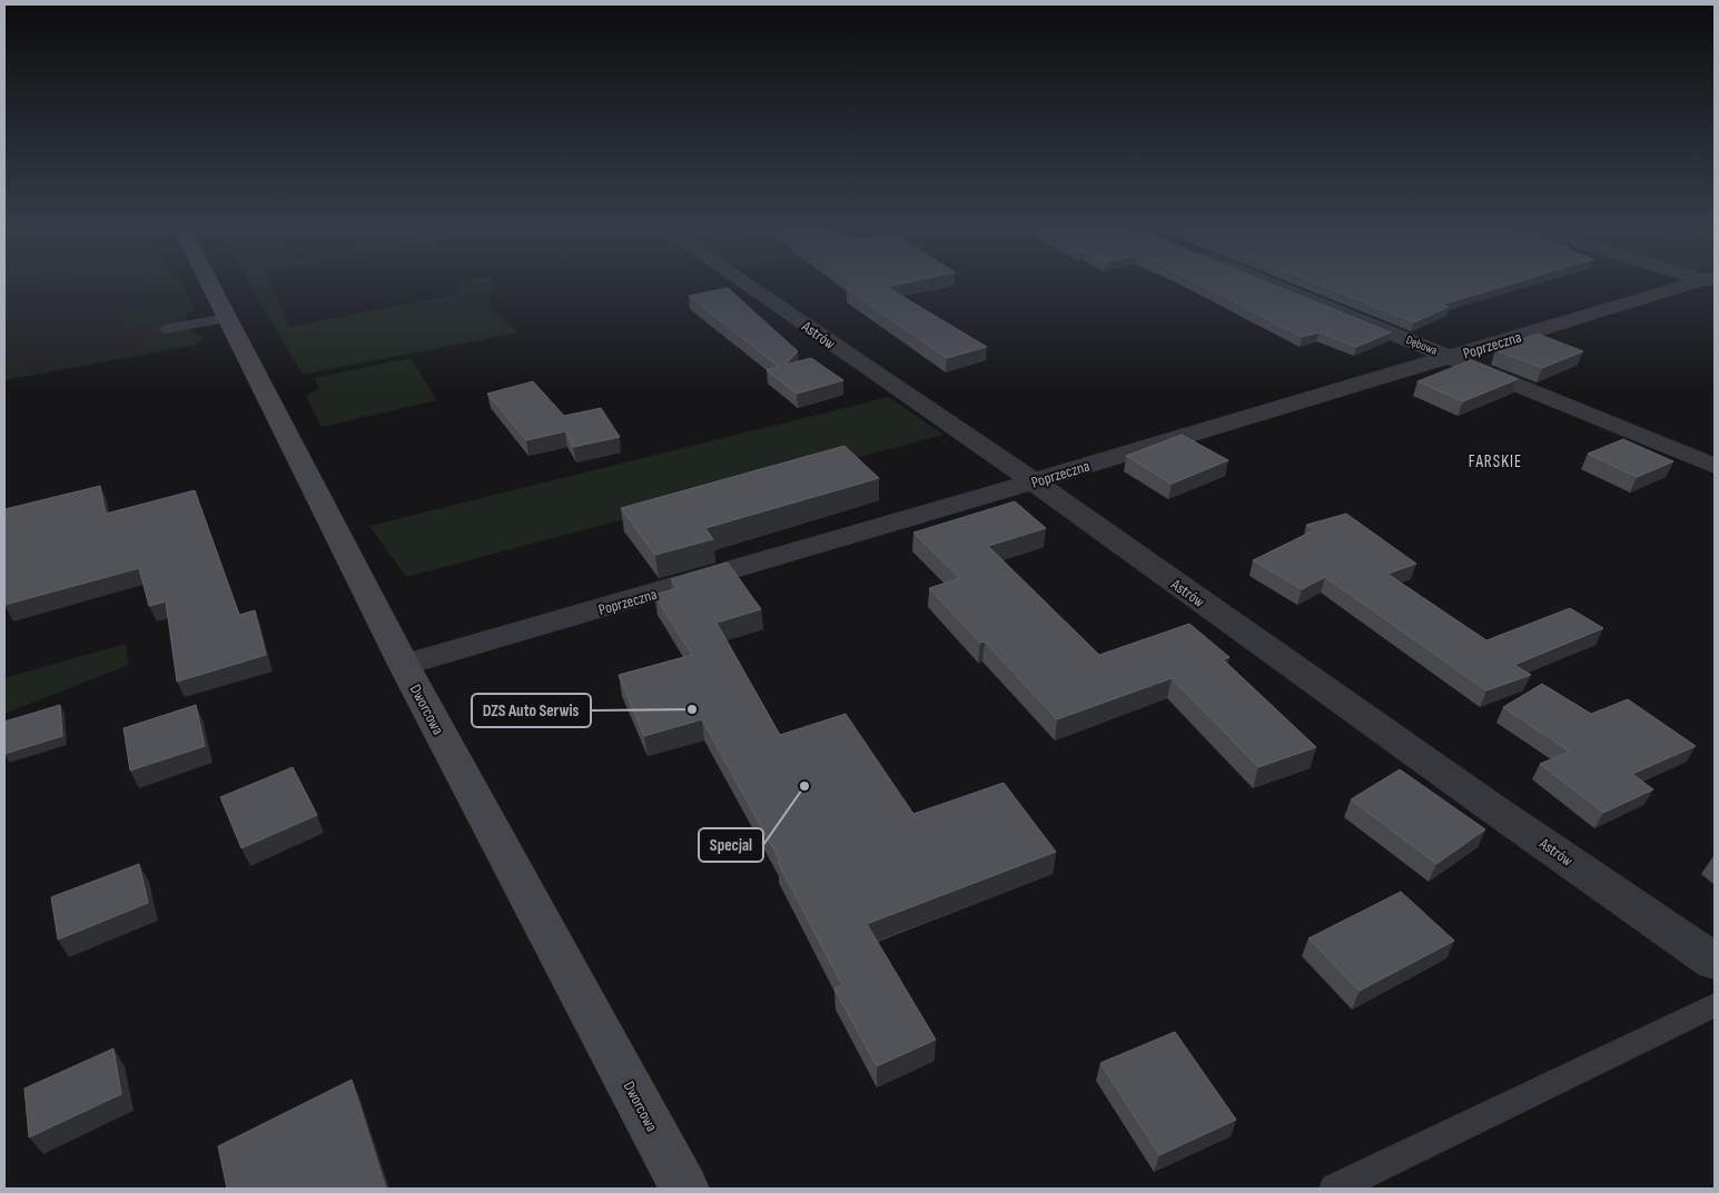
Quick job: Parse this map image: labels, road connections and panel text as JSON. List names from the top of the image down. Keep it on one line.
{"streets":{"main road":["Dworcowa"],"street":["Astrów","Dębowa","Poprzeczna"]},"crossings":[["Astrów","Poprzeczna"],["Dębowa","Poprzeczna"],["Poprzeczna","Dworcowa"]],"districts":["FARSKIE"],"places":["DZS Auto Serwis","Specjal"]}
